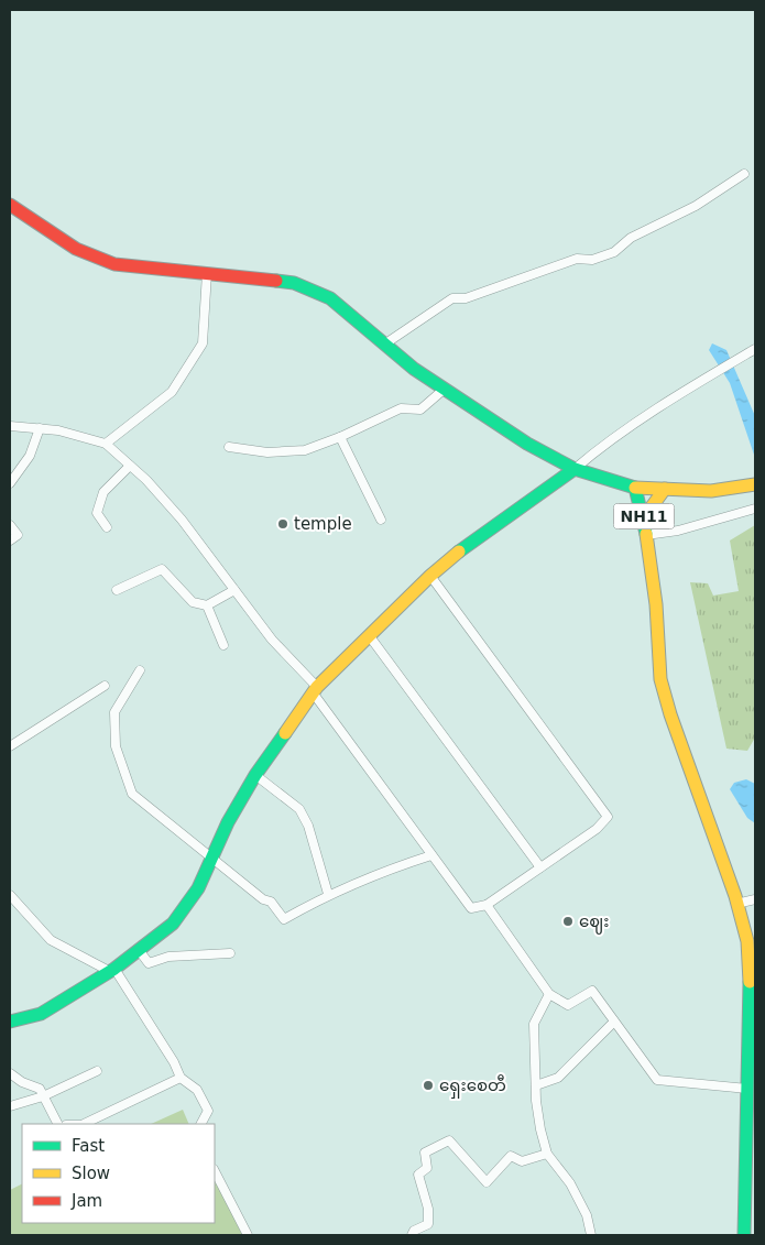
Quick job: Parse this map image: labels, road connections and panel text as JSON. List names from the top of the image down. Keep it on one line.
{"streets":{"main road":["NH11"]},"places":["temple","ဈေး","ရှေးစေတီ"],"legend":["Fast","Slow","Jam"]}
